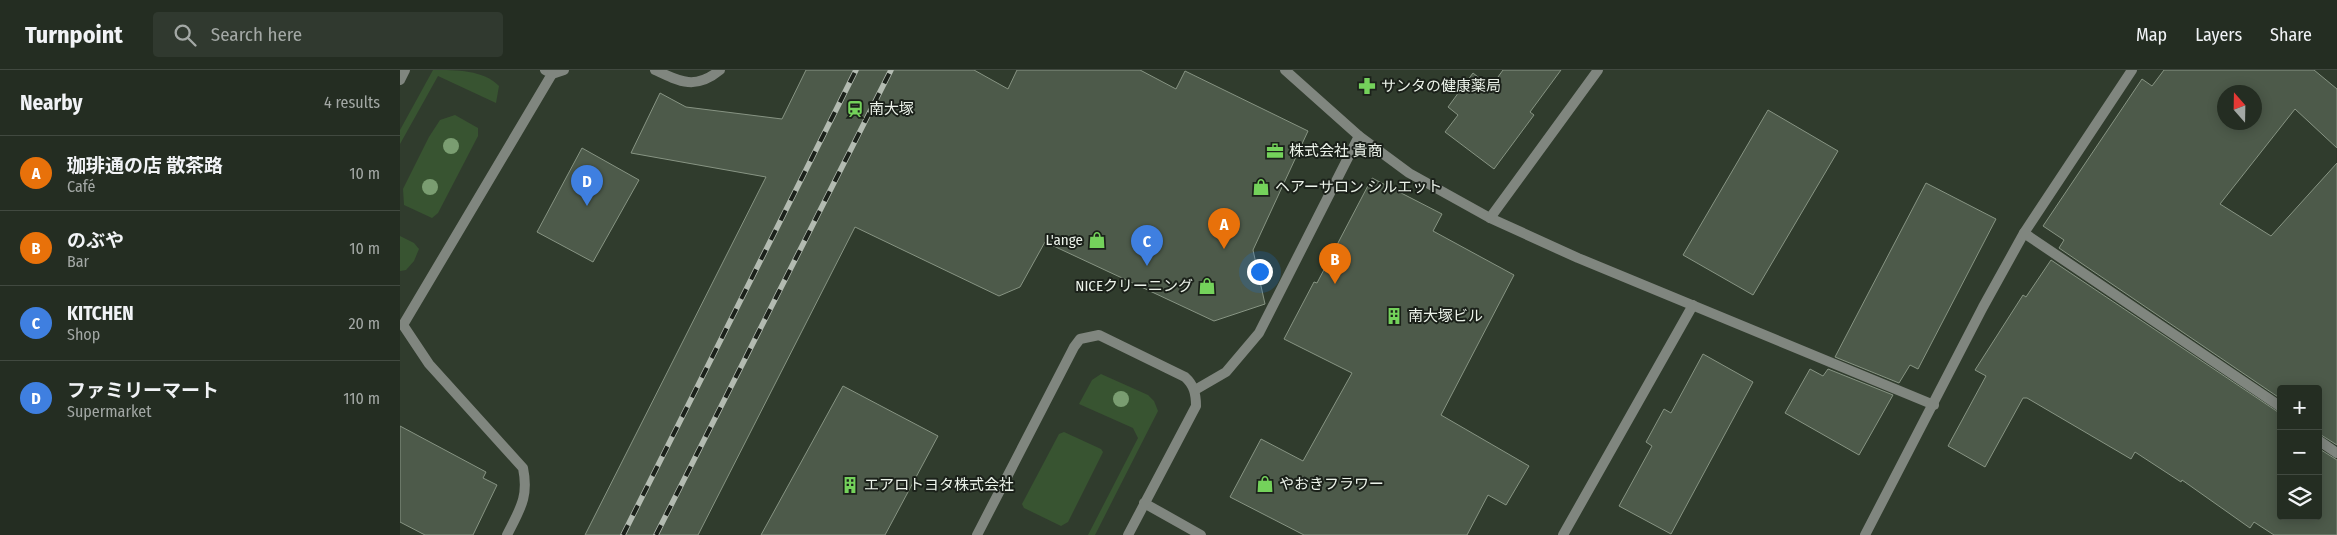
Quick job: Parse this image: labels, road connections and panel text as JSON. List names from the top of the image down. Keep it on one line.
{"places":{"pharmacy":["サンタの健康薬局"],"station":["南大塚"],"office":["株式会社 貴商"],"shop":["ヘアーサロン シルエット","L'ange","NICEクリーニング","やおきフラワー"],"building":["南大塚ビル","エアロトヨタ株式会社"]},"north":"top","page":{"header":"Turnpoint","search":"Search here","nav":["Map","Layers","Share"],"heading":["Nearby","4 results"],"list":[{"mark":"A","name":"珈琲通の店 散茶路","note":"Café","value":"10 m"},{"mark":"B","name":"のぶや","note":"Bar","value":"10 m"},{"mark":"C","name":"KITCHEN","note":"Shop","value":"20 m"},{"mark":"D","name":"ファミリーマート","note":"Supermarket","value":"110 m"}],"pins":["D","A","C","B"],"map_buttons":["+","−"]}}
